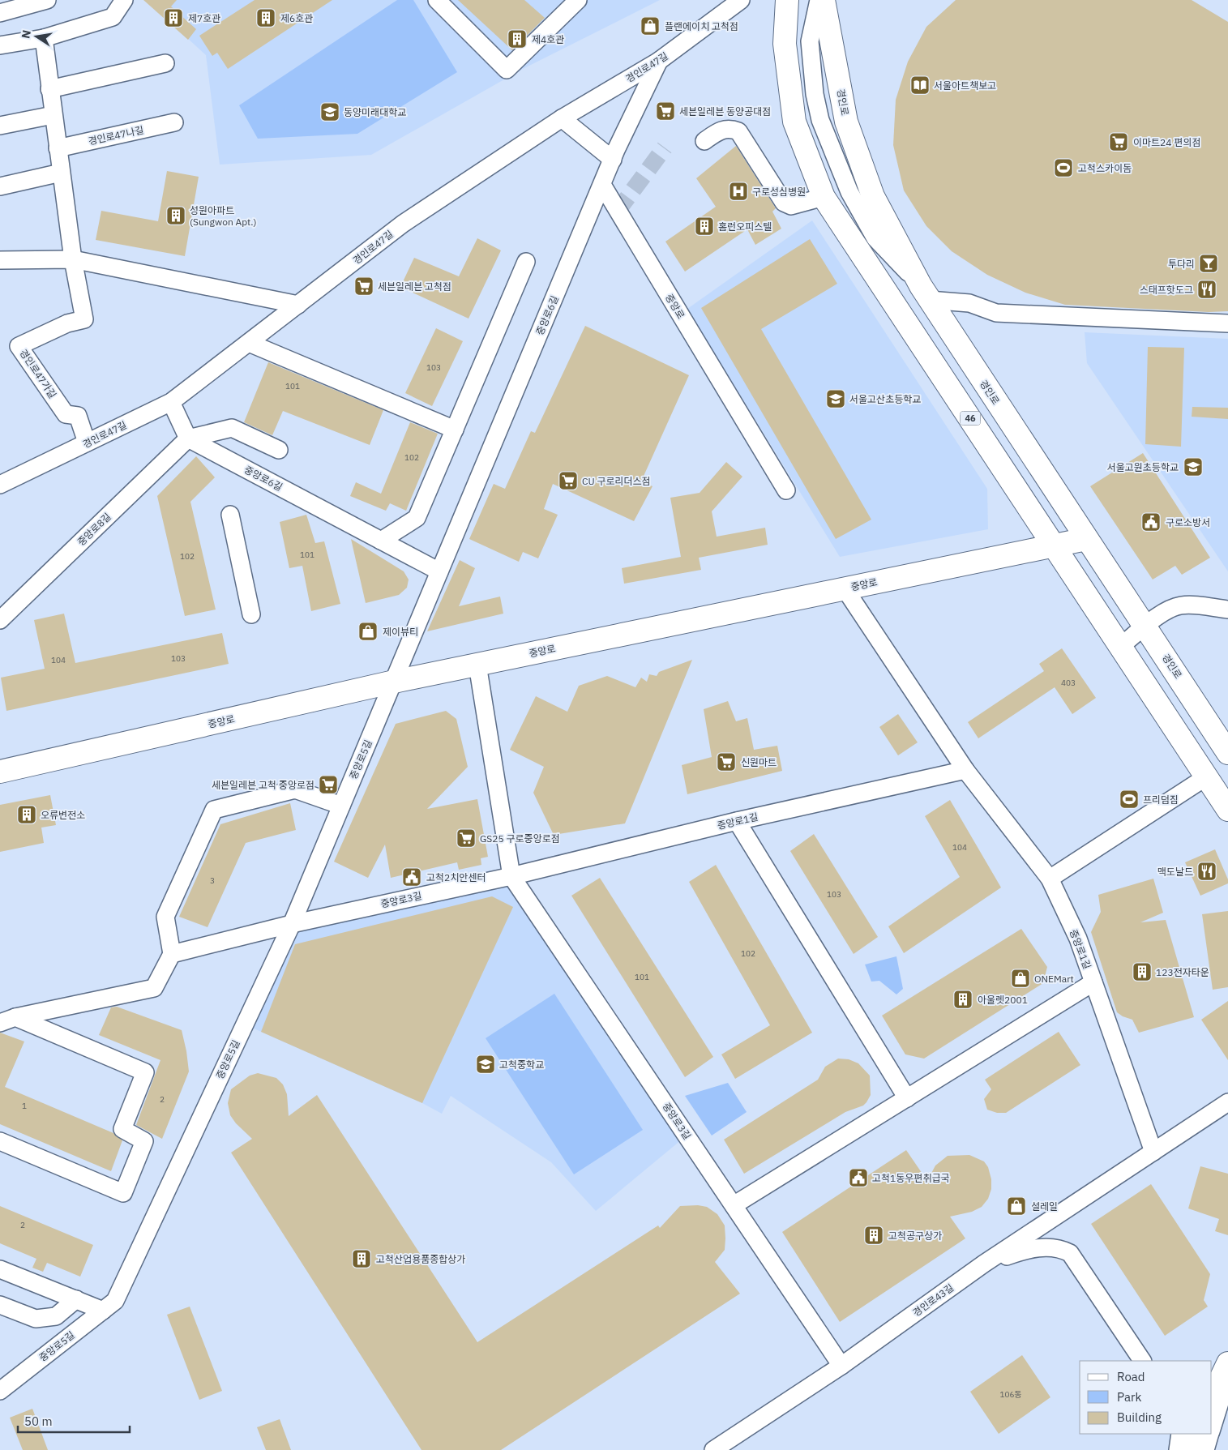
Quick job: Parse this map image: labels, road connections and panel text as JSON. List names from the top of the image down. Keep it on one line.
{"streets":{"main road":["경인로","중앙로","46"],"street":["경인로47길","경인로47나길","중앙로6길","경인로47가길","중앙로8길","중앙로5길","중앙로1길","중앙로3길","경인로43길"]},"crossings":[["경인로47길","중앙로6길"],["경인로47길","경인로47가길"],["경인로","중앙로"],["중앙로","중앙로6길"],["중앙로","46"],["중앙로","중앙로5길"],["중앙로","중앙로1길"],["중앙로","중앙로3길"],["중앙로6길","중앙로8길"],["중앙로6길","중앙로5길"],["중앙로5길","중앙로3길"],["중앙로1길","중앙로3길"],["중앙로1길","경인로43길"],["중앙로3길","경인로43길"]],"places":{"building":["제7호관","제6호관","제4호관","성원아파트 (Sungwon Apt.)","홈런오피스텔","오류변전소","123전자타운","아울렛2001","고척공구상가","고척산업용품종합상가"],"shop":["플랜에이치 고척점","제이뷰티","ONEMart","설레일"],"library":["서울아트책보고"],"supermarket":["세븐일레븐 동양공대점","이마트24 편의점","세븐일레븐 고척점","CU 구로리더스점","신원마트","세븐일레븐 고척 중앙로점","GS25 구로중앙로점"],"school or university":["동양미래대학교","서울고산초등학교","서울고원초등학교","고척중학교"],"sports":["고척스카이돔","프리덤짐"],"hospital":["구로성심병원"],"bar":["투다리"],"restaurant":["스태프핫도그","맥도날드"],"public building":["구로소방서","고척2치안센터","고척1동우편취급국"]},"house_numbers":["103","101","102","101","102","103","104","403","104","3","103","102","101","2","1","2","106동"],"legend":["Road","Park","Building"],"scale_bar":"50 m","north":"left"}
